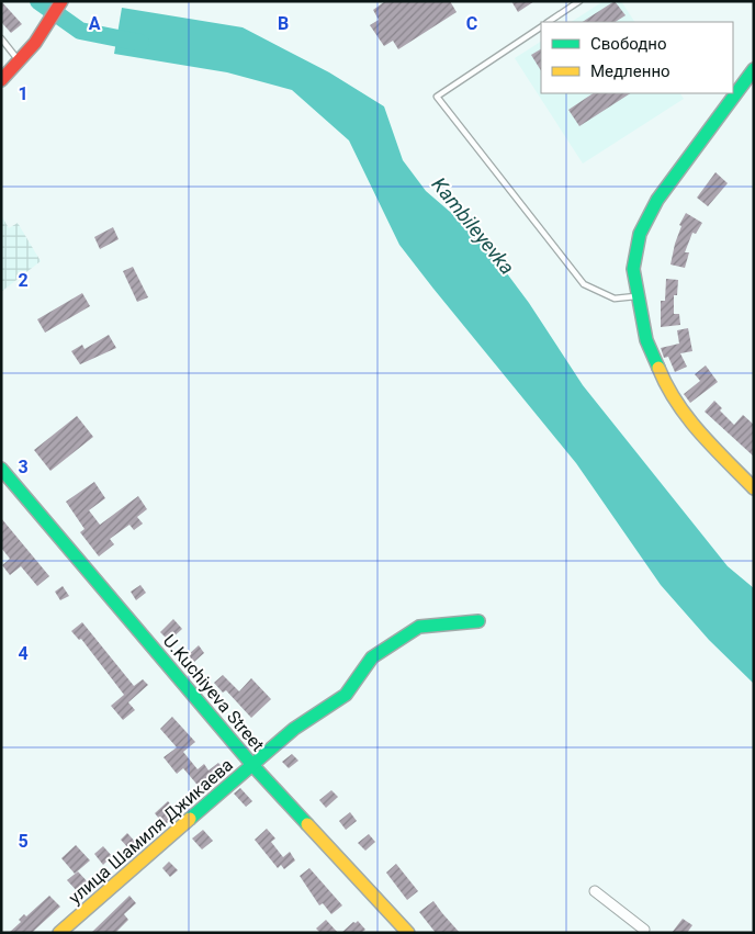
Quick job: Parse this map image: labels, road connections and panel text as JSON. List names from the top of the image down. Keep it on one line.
{"streets":{"street":["U.Kuchiyeva Street","улица Шамиля Джикаева"]},"crossings":[["U.Kuchiyeva Street","улица Шамиля Джикаева"]],"water":["Kambileyevka"],"legend":["Свободно","Медленно"],"grid":{"columns":["A","B","C"],"rows":["1","2","3","4","5"]}}
